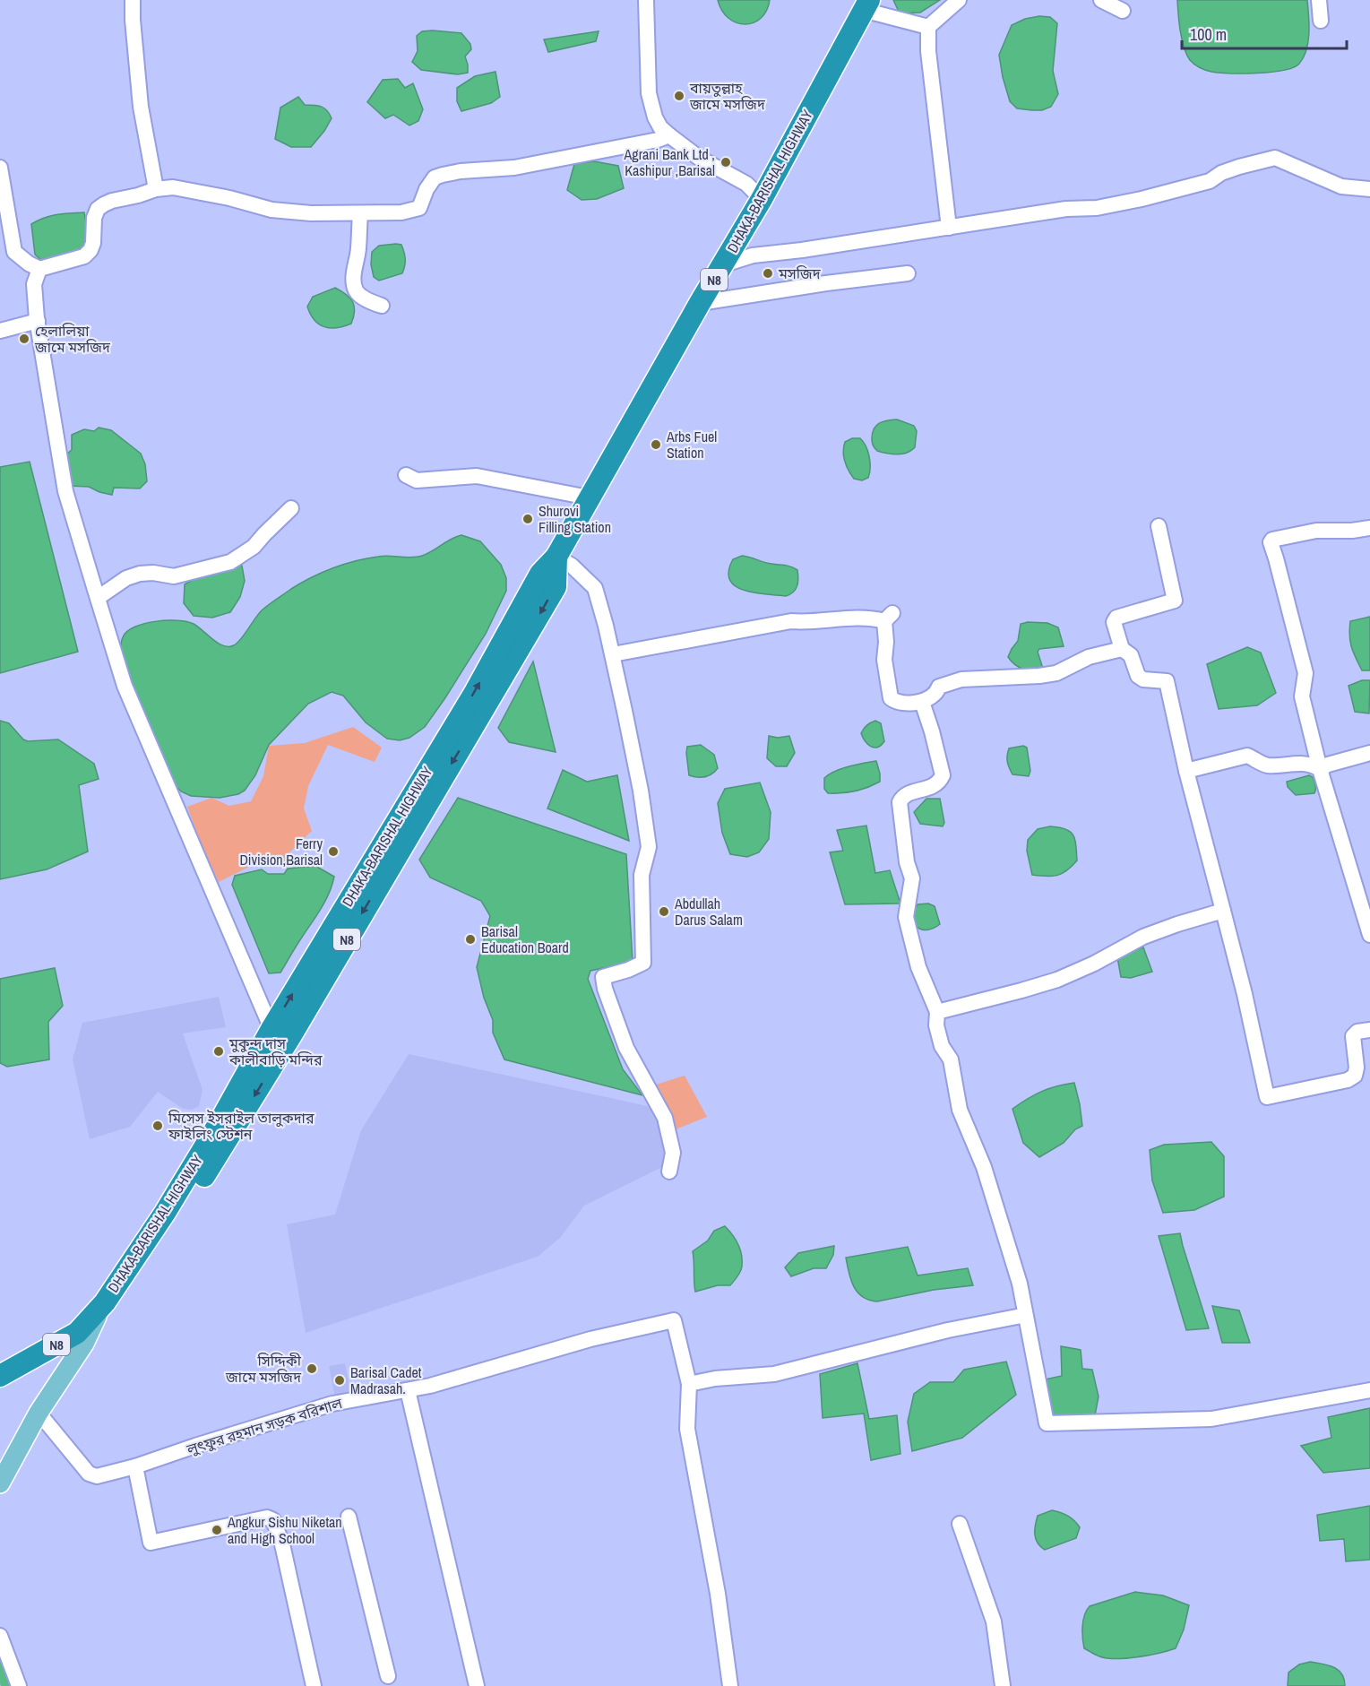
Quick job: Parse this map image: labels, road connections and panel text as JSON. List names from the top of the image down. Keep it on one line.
{"streets":{"highway":["DHAKA-BARISHAL HIGHWAY","N8"],"street":["লুৎফুর রহমান সড়ক বরিশাল"]},"crossings":[["DHAKA-BARISHAL HIGHWAY","N8"]],"places":["বায়তুল্লাহ জামে মসজিদ","Agrani Bank Ltd , Kashipur ,Barisal","মসজিদ","হেলালিয়া জামে মসজিদ","Arbs Fuel Station","Shurovi Filling Station","Ferry Division,Barisal","Abdullah Darus Salam","Barisal Education Board","মুকুন্দ দাস কালীবাড়ি মন্দির","মিসেস ইসরাইল তালুকদার ফাইলিং স্টেশন","সিদ্দিকী জামে মসজিদ","Barisal Cadet Madrasah.","Angkur Sishu Niketan and High School"],"scale_bar":"100 m"}
